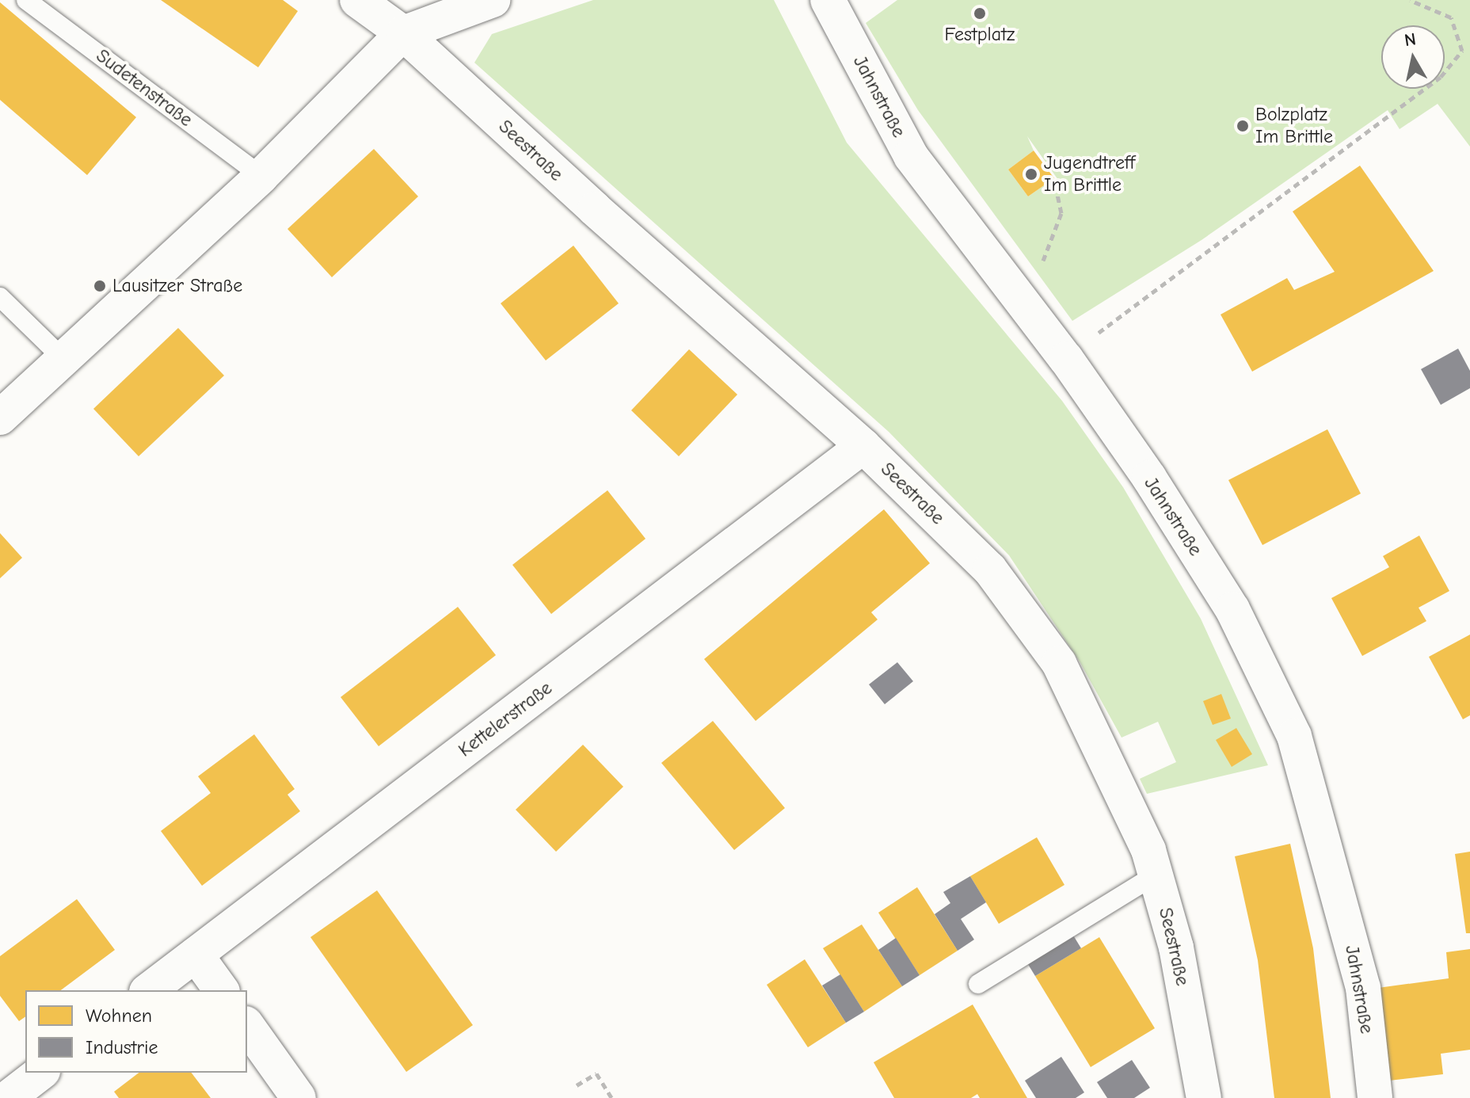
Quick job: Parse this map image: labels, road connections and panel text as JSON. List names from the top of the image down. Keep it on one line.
{"streets":{"street":["Jahnstraße","Seestraße","Kettelerstraße"],"lane":["Sudetenstraße"]},"crossings":[["Seestraße","Kettelerstraße"]],"places":["Festplatz","Bolzplatz Im Brittle","Jugendtreff Im Brittle","Lausitzer Straße"],"legend":["Wohnen","Industrie"],"north":"top"}
